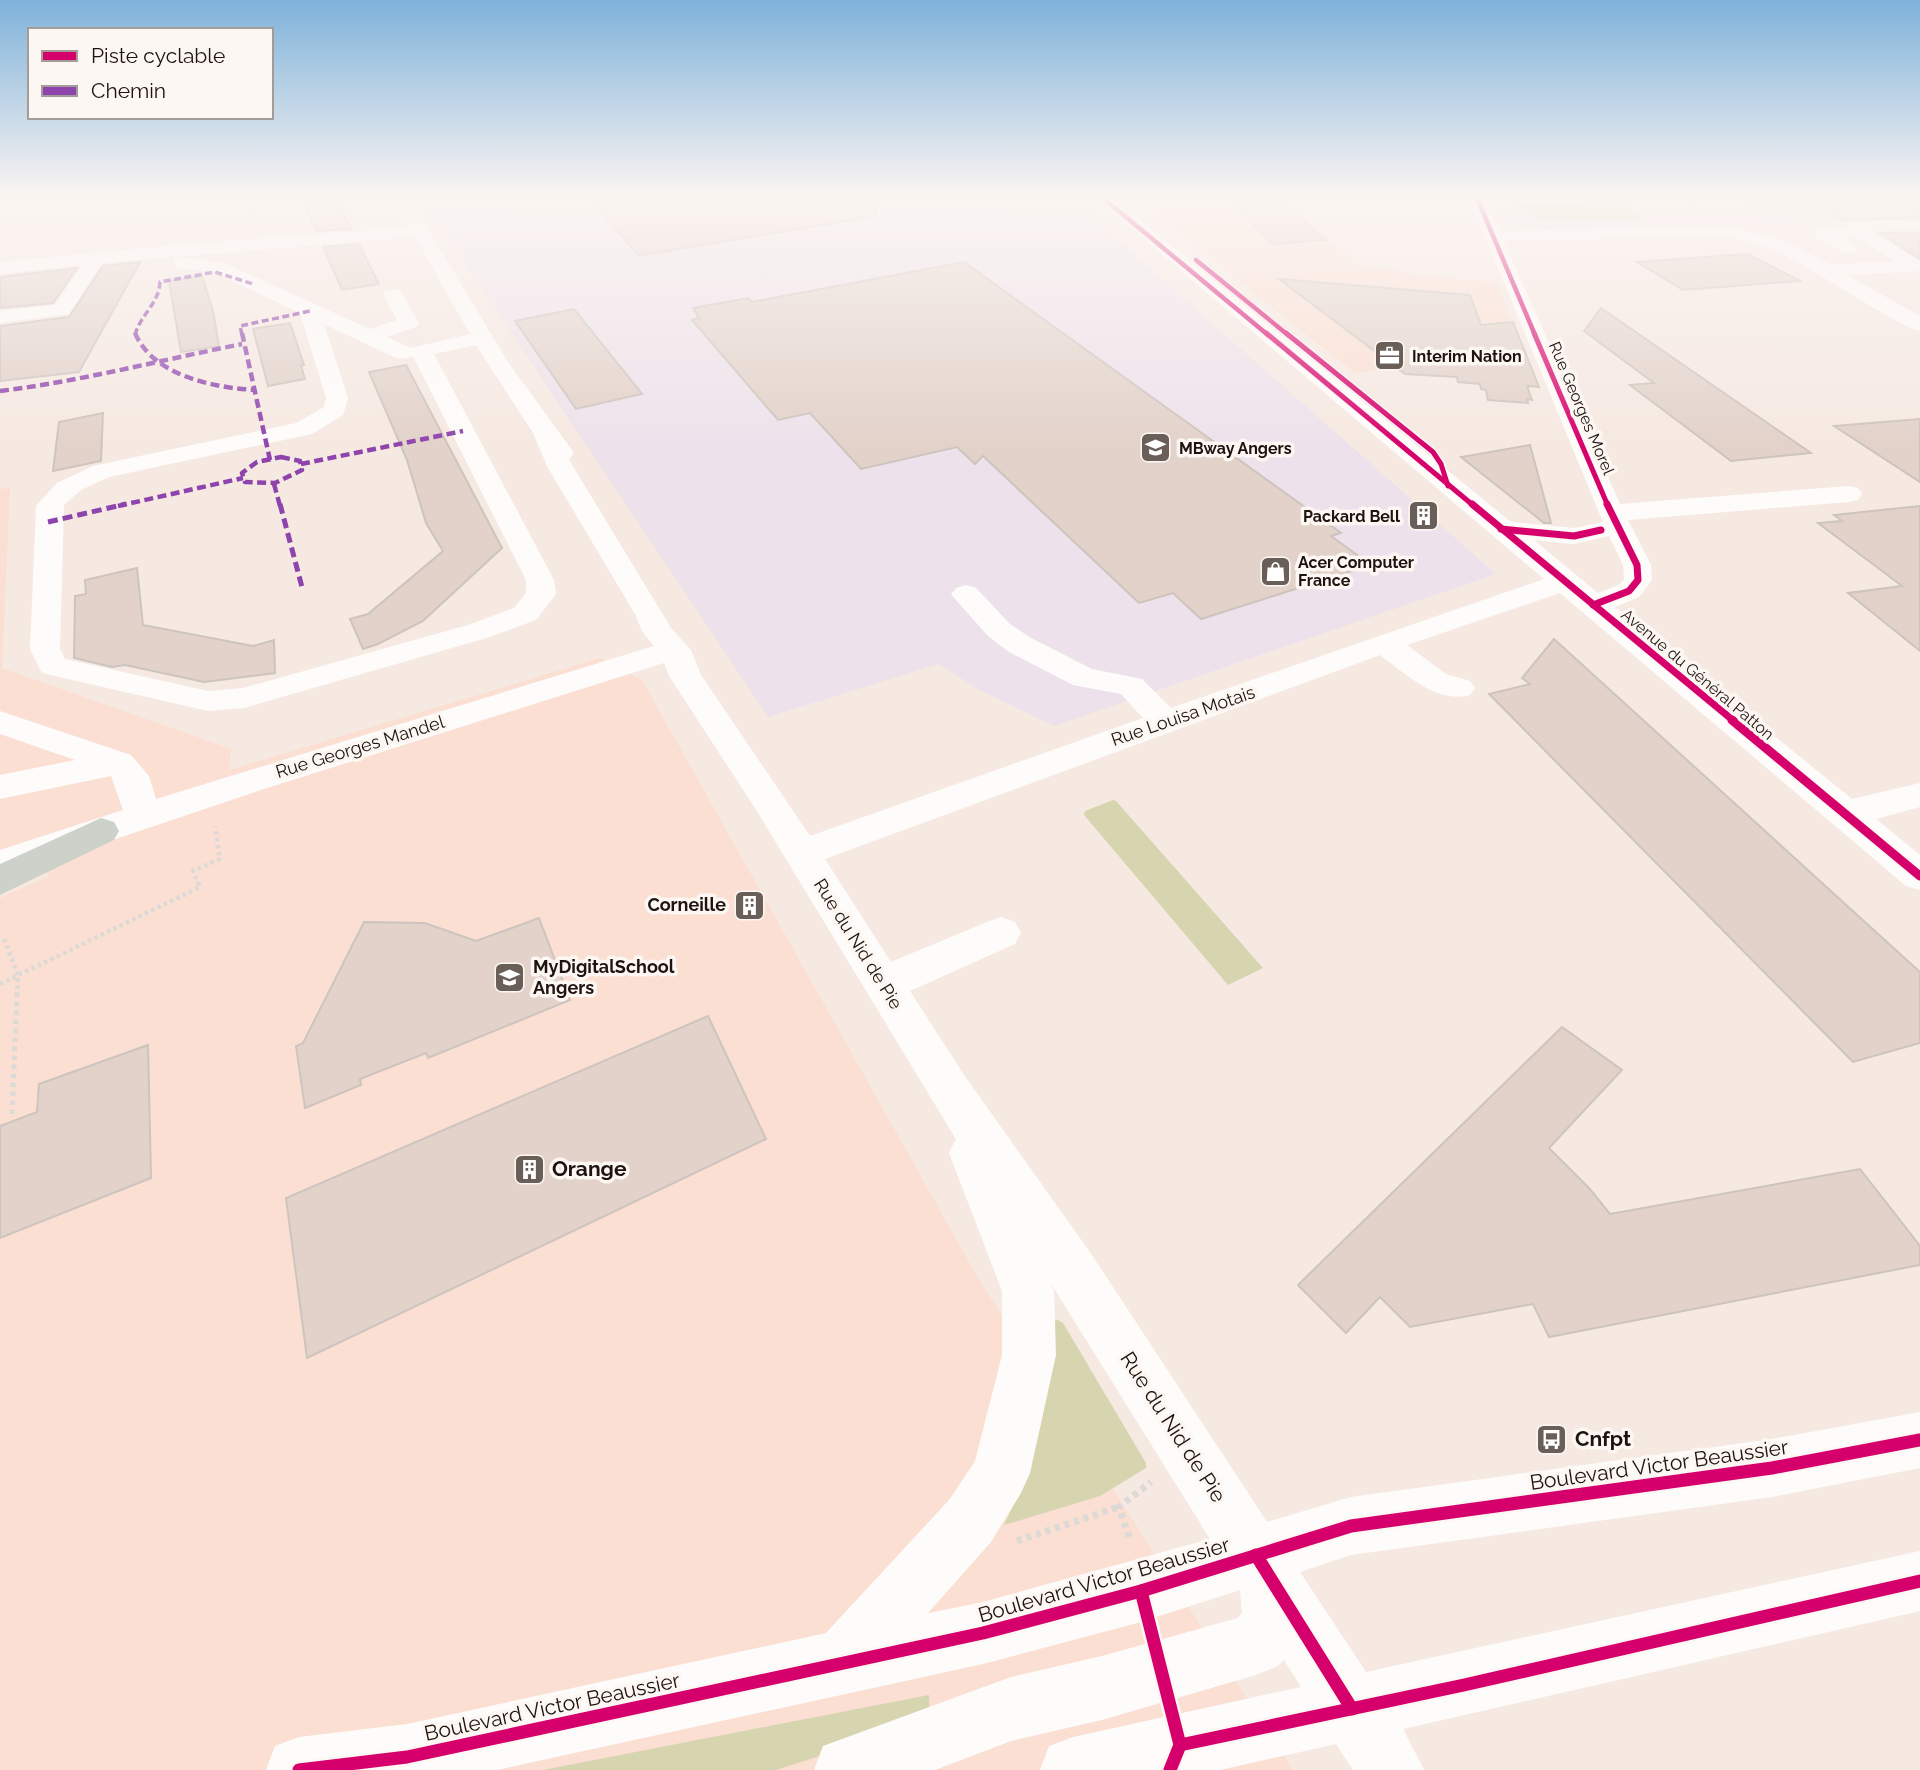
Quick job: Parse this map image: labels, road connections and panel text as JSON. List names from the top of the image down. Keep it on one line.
{"streets":{"street":["Rue Georges Morel","Avenue du Général Patton","Rue Louisa Motais","Rue Georges Mandel","Rue du Nid de Pie","Boulevard Victor Beaussier"]},"crossings":[["Avenue du Général Patton","Rue Louisa Motais"],["Rue Louisa Motais","Rue du Nid de Pie"],["Rue Georges Mandel","Rue du Nid de Pie"],["Rue du Nid de Pie","Boulevard Victor Beaussier"]],"places":{"office":["Interim Nation"],"school or university":["MBway Angers","MyDigitalSchool Angers"],"building":["Packard Bell","Corneille","Orange"],"shop":["Acer Computer France"],"bus stop":["Cnfpt"]},"legend":["Piste cyclable","Chemin"]}
